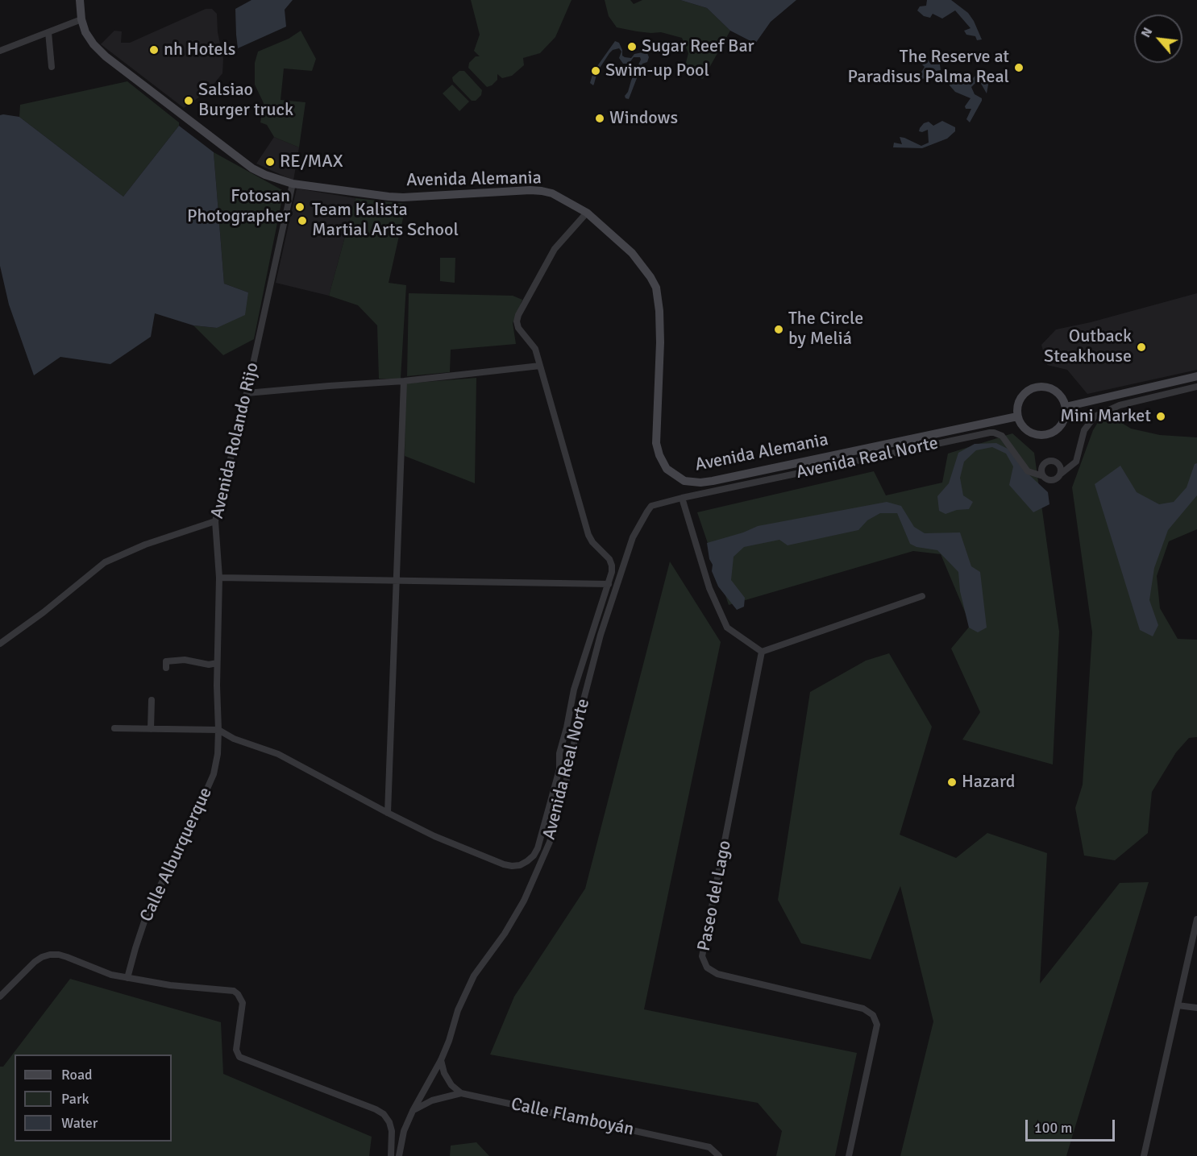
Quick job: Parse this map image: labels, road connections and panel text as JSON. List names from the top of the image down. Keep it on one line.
{"streets":{"street":["Avenida Alemania","Avenida Rolando Rijo","Avenida Real Norte","Calle Alburquerque","Paseo del Lago","Calle Flamboyán"]},"crossings":[["Avenida Alemania","Avenida Rolando Rijo"],["Avenida Rolando Rijo","Calle Alburquerque"]],"places":["Sugar Reef Bar","nh Hotels","The Reserve at Paradisus Palma Real","Swim-up Pool","Salsiao Burger truck","Windows","RE/MAX","Fotosan Photographer","Team Kalista Martial Arts School","The Circle by Meliá","Outback Steakhouse","Mini Market","Hazard"],"legend":["Road","Park","Water"],"scale_bar":"100 m","north":"top left"}
